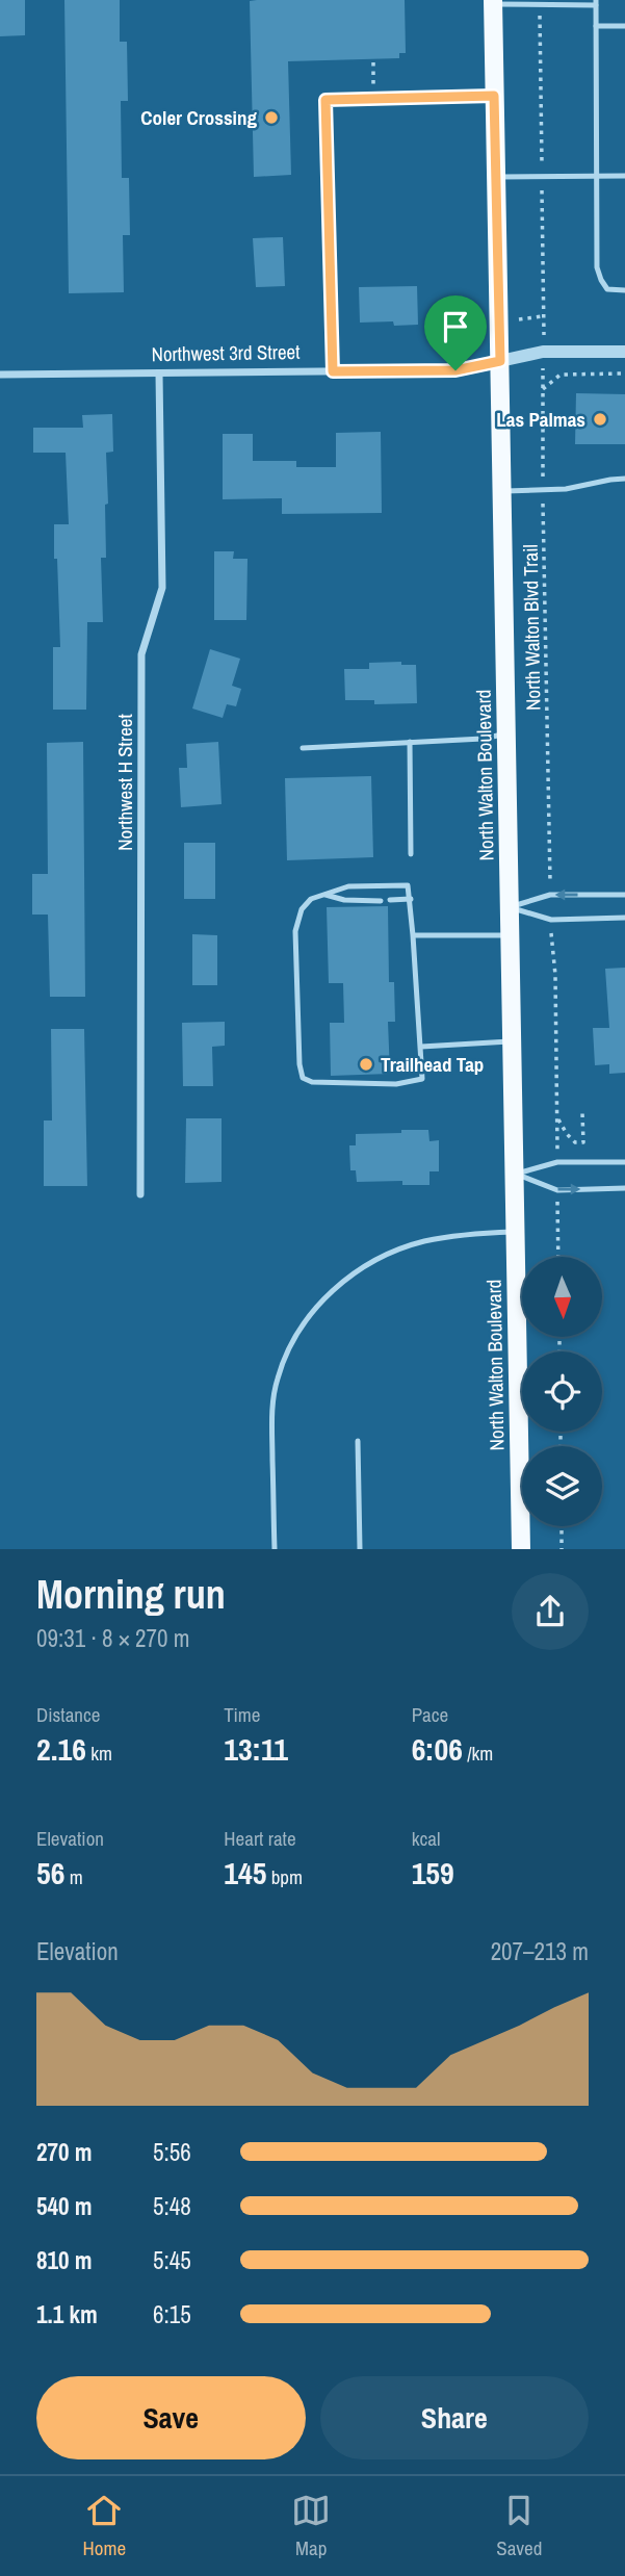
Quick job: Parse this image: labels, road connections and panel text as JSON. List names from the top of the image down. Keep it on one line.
{"streets":{"main road":["North Walton Boulevard"],"street":["Northwest 3rd Street","Northwest H Street"],"path":["North Walton Blvd Trail"]},"crossings":[["Northwest 3rd Street","North Walton Boulevard"],["Northwest 3rd Street","Northwest H Street"]],"places":["Coler Crossing","Las Palmas","Trailhead Tap"],"north":"bottom","page":{"heading":["Morning run","09:31 · 8 × 270 m"],"stats":[["Distance","2.16 km"],["Time","13:11"],["Pace","6:06 /km"],["Elevation","56 m"],["Heart rate","145 bpm"],["kcal","159"]],"chart":["Elevation","207–213 m"],"list":[{"name":"270 m","note":"5:56"},{"name":"540 m","note":"5:48"},{"name":"810 m","note":"5:45"},{"name":"1.1 km","note":"6:15"}],"buttons":["Save","Share"],"tabs":["Home","Map","Saved"]}}
